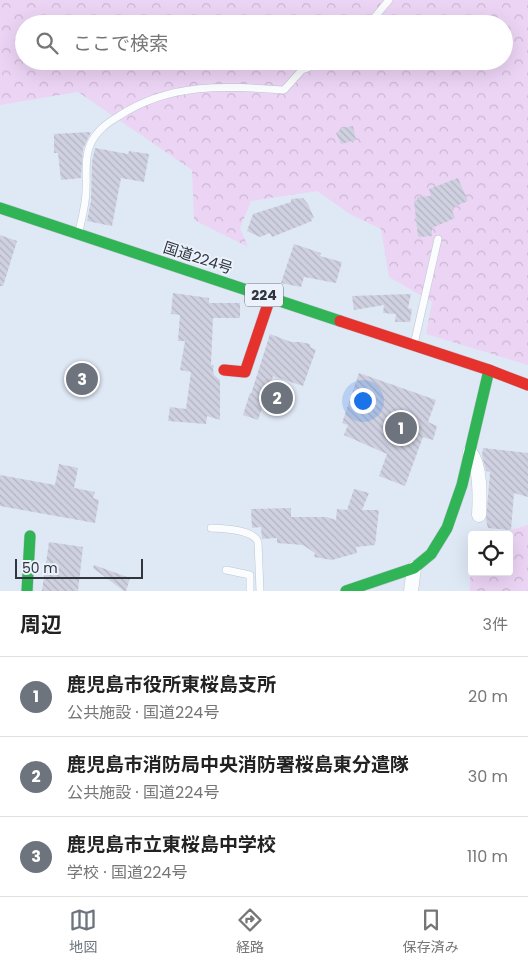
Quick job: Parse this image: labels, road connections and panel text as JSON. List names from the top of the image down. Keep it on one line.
{"streets":{"main road":["国道224号","224"]},"scale_bar":"50 m","page":{"search":"ここで検索","pins":["3","2","1"],"scale":"50 m","heading":["周辺","3件"],"list":[{"mark":"1","name":"鹿児島市役所東桜島支所","note":"公共施設 · 国道224号","value":"20 m"},{"mark":"2","name":"鹿児島市消防局中央消防署桜島東分遣隊","note":"公共施設 · 国道224号","value":"30 m"},{"mark":"3","name":"鹿児島市立東桜島中学校","note":"学校 · 国道224号","value":"110 m"}],"nav":["地図","経路","保存済み"]}}
